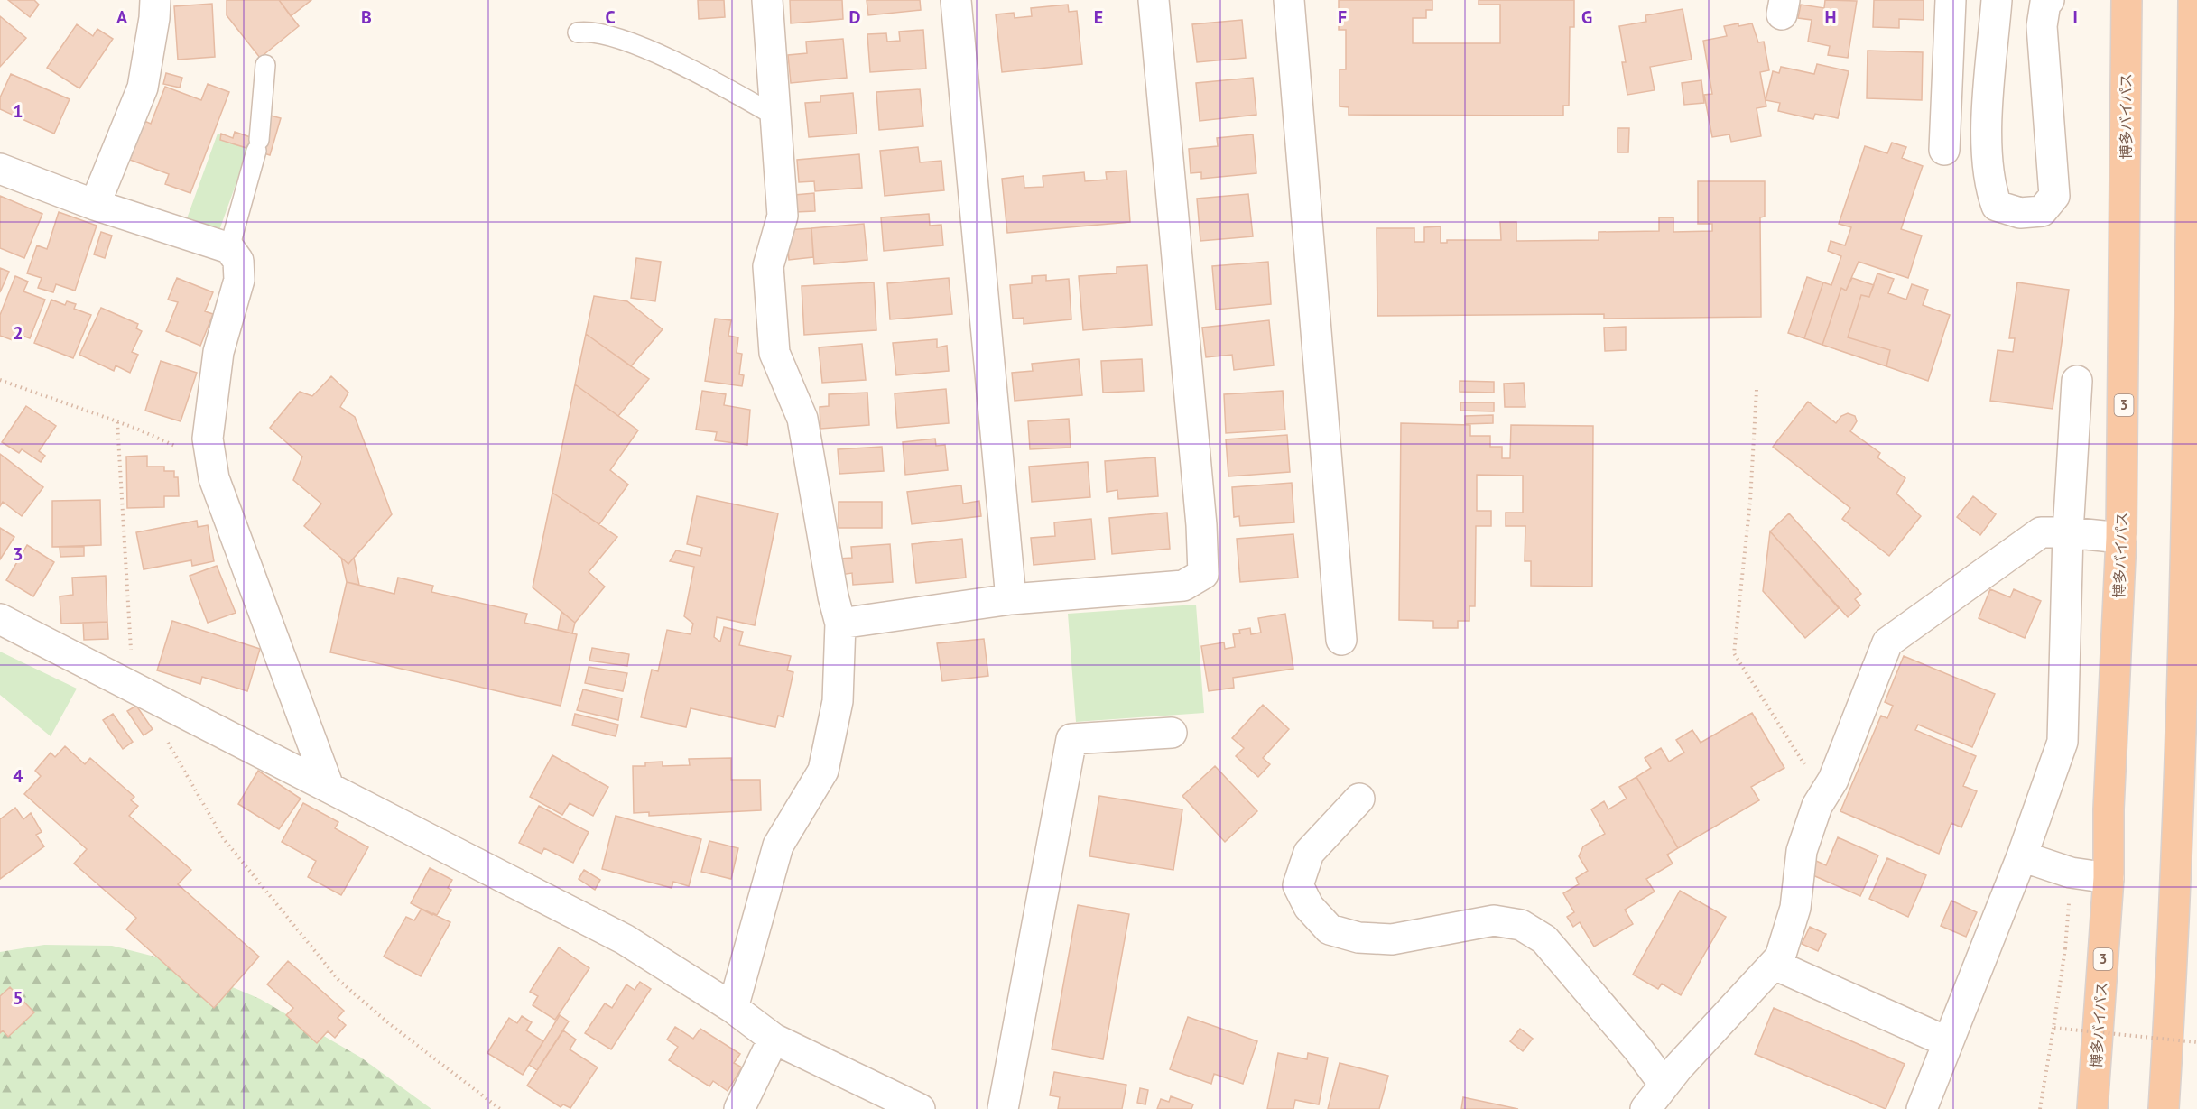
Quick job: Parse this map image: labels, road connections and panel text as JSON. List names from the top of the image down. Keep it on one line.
{"streets":{"highway":["博多バイパス","3"]},"grid":{"columns":["A","B","C","D","E","F","G","H","I"],"rows":["1","2","3","4","5"]}}
